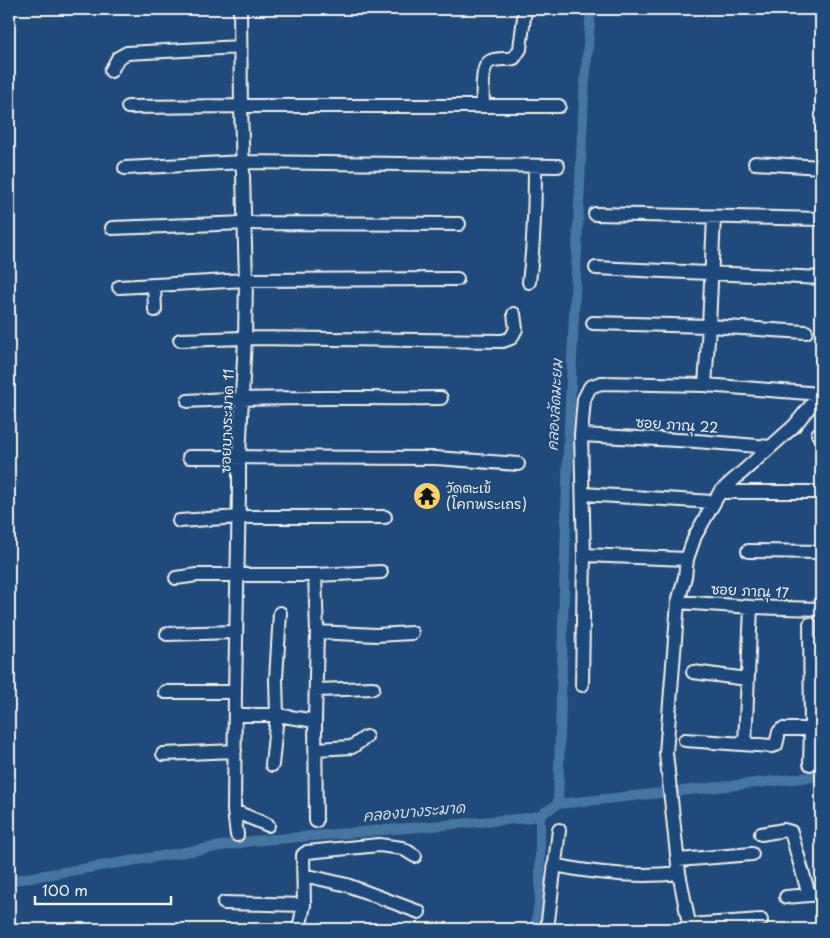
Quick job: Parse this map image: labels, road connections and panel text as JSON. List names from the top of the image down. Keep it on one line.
{"streets":{"street":["ซอยบางระมาด 11","ซอย ภาณุ 22","ซอย ภาณุ 17"]},"water":["คลองลัดมะยม","คลองบางระมาด"],"places":{"temple":["วัดตะเข้ (โคกพระเถร)"]},"scale_bar":"100 m"}
